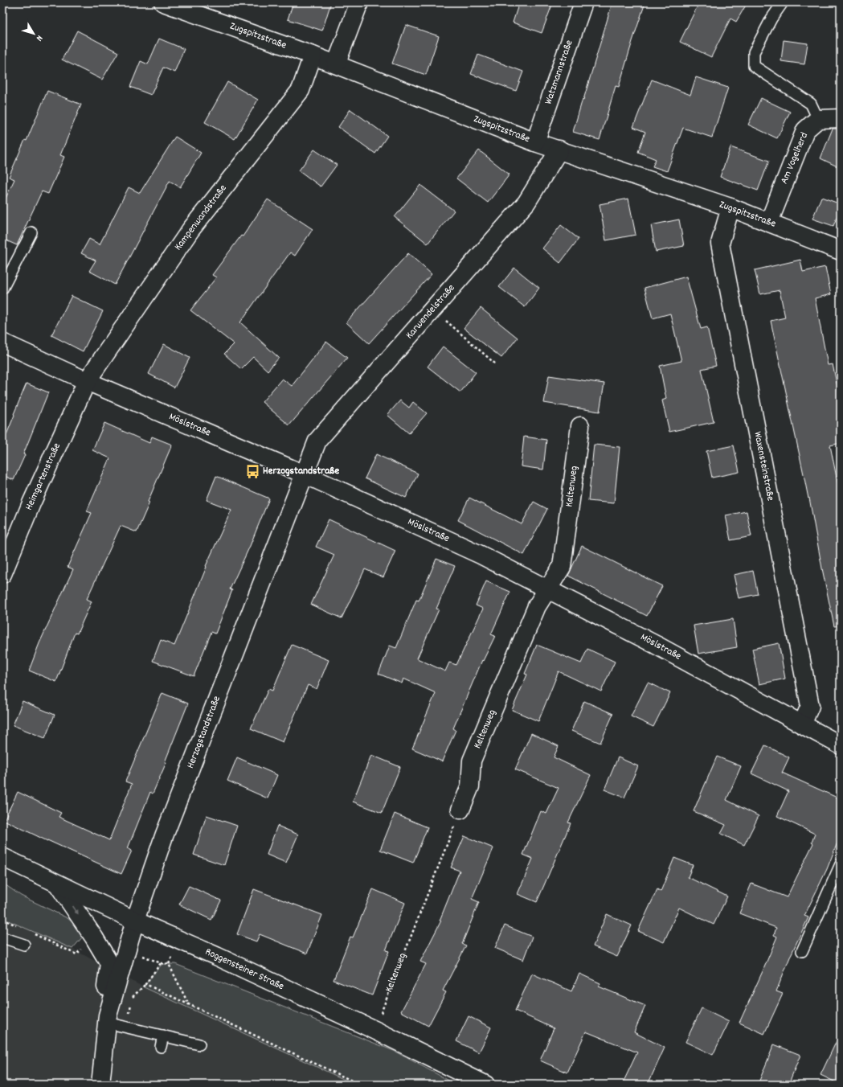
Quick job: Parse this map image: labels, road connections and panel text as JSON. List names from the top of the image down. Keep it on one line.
{"streets":{"street":["Zugspitzstraße","Watzmannstraße","Am Vogelherd","Kampenwandstraße","Karwendelstraße","Möslstraße","Waxensteinstraße","Heimgartenstraße","Keltenweg","Herzogstandstraße","Roggensteiner Straße"]},"crossings":[["Zugspitzstraße","Watzmannstraße"],["Zugspitzstraße","Am Vogelherd"],["Zugspitzstraße","Kampenwandstraße"],["Zugspitzstraße","Karwendelstraße"],["Zugspitzstraße","Waxensteinstraße"],["Kampenwandstraße","Möslstraße"],["Kampenwandstraße","Heimgartenstraße"],["Karwendelstraße","Möslstraße"],["Karwendelstraße","Herzogstandstraße"],["Möslstraße","Waxensteinstraße"],["Möslstraße","Heimgartenstraße"],["Möslstraße","Keltenweg"],["Möslstraße","Herzogstandstraße"],["Keltenweg","Roggensteiner Straße"],["Herzogstandstraße","Roggensteiner Straße"]],"places":{"bus stop":["Herzogstandstraße"]},"north":"bottom right"}
